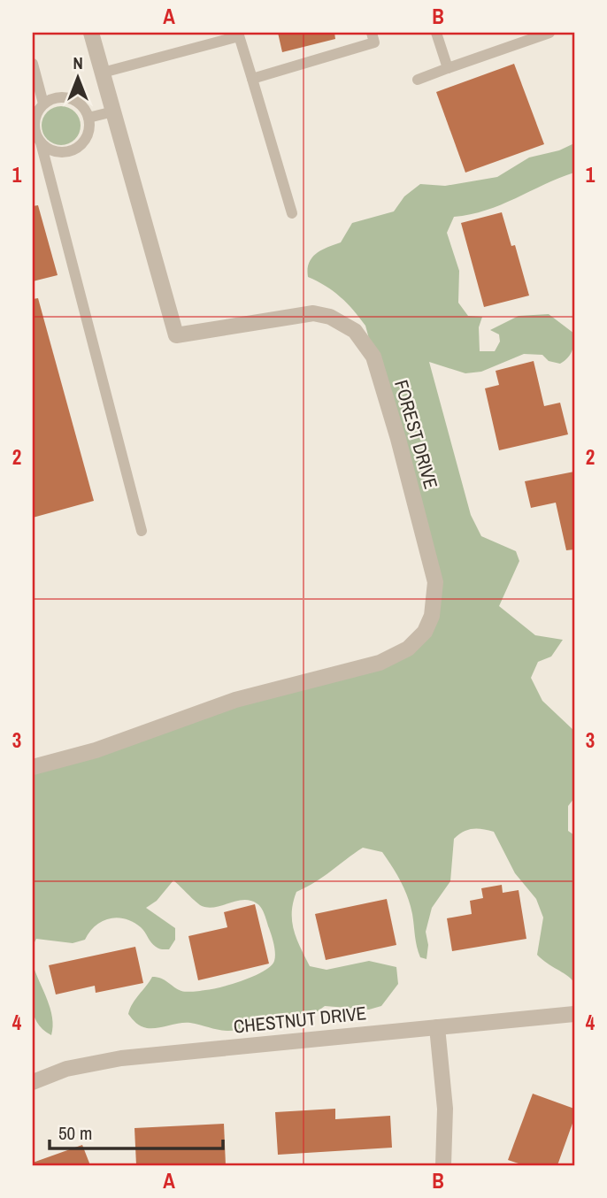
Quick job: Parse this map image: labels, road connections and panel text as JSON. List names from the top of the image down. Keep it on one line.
{"streets":{"street":["FOREST DRIVE","CHESTNUT DRIVE"]},"scale_bar":"50 m","north":"top","grid":{"columns":["A","B"],"rows":["1","2","3","4"]}}
